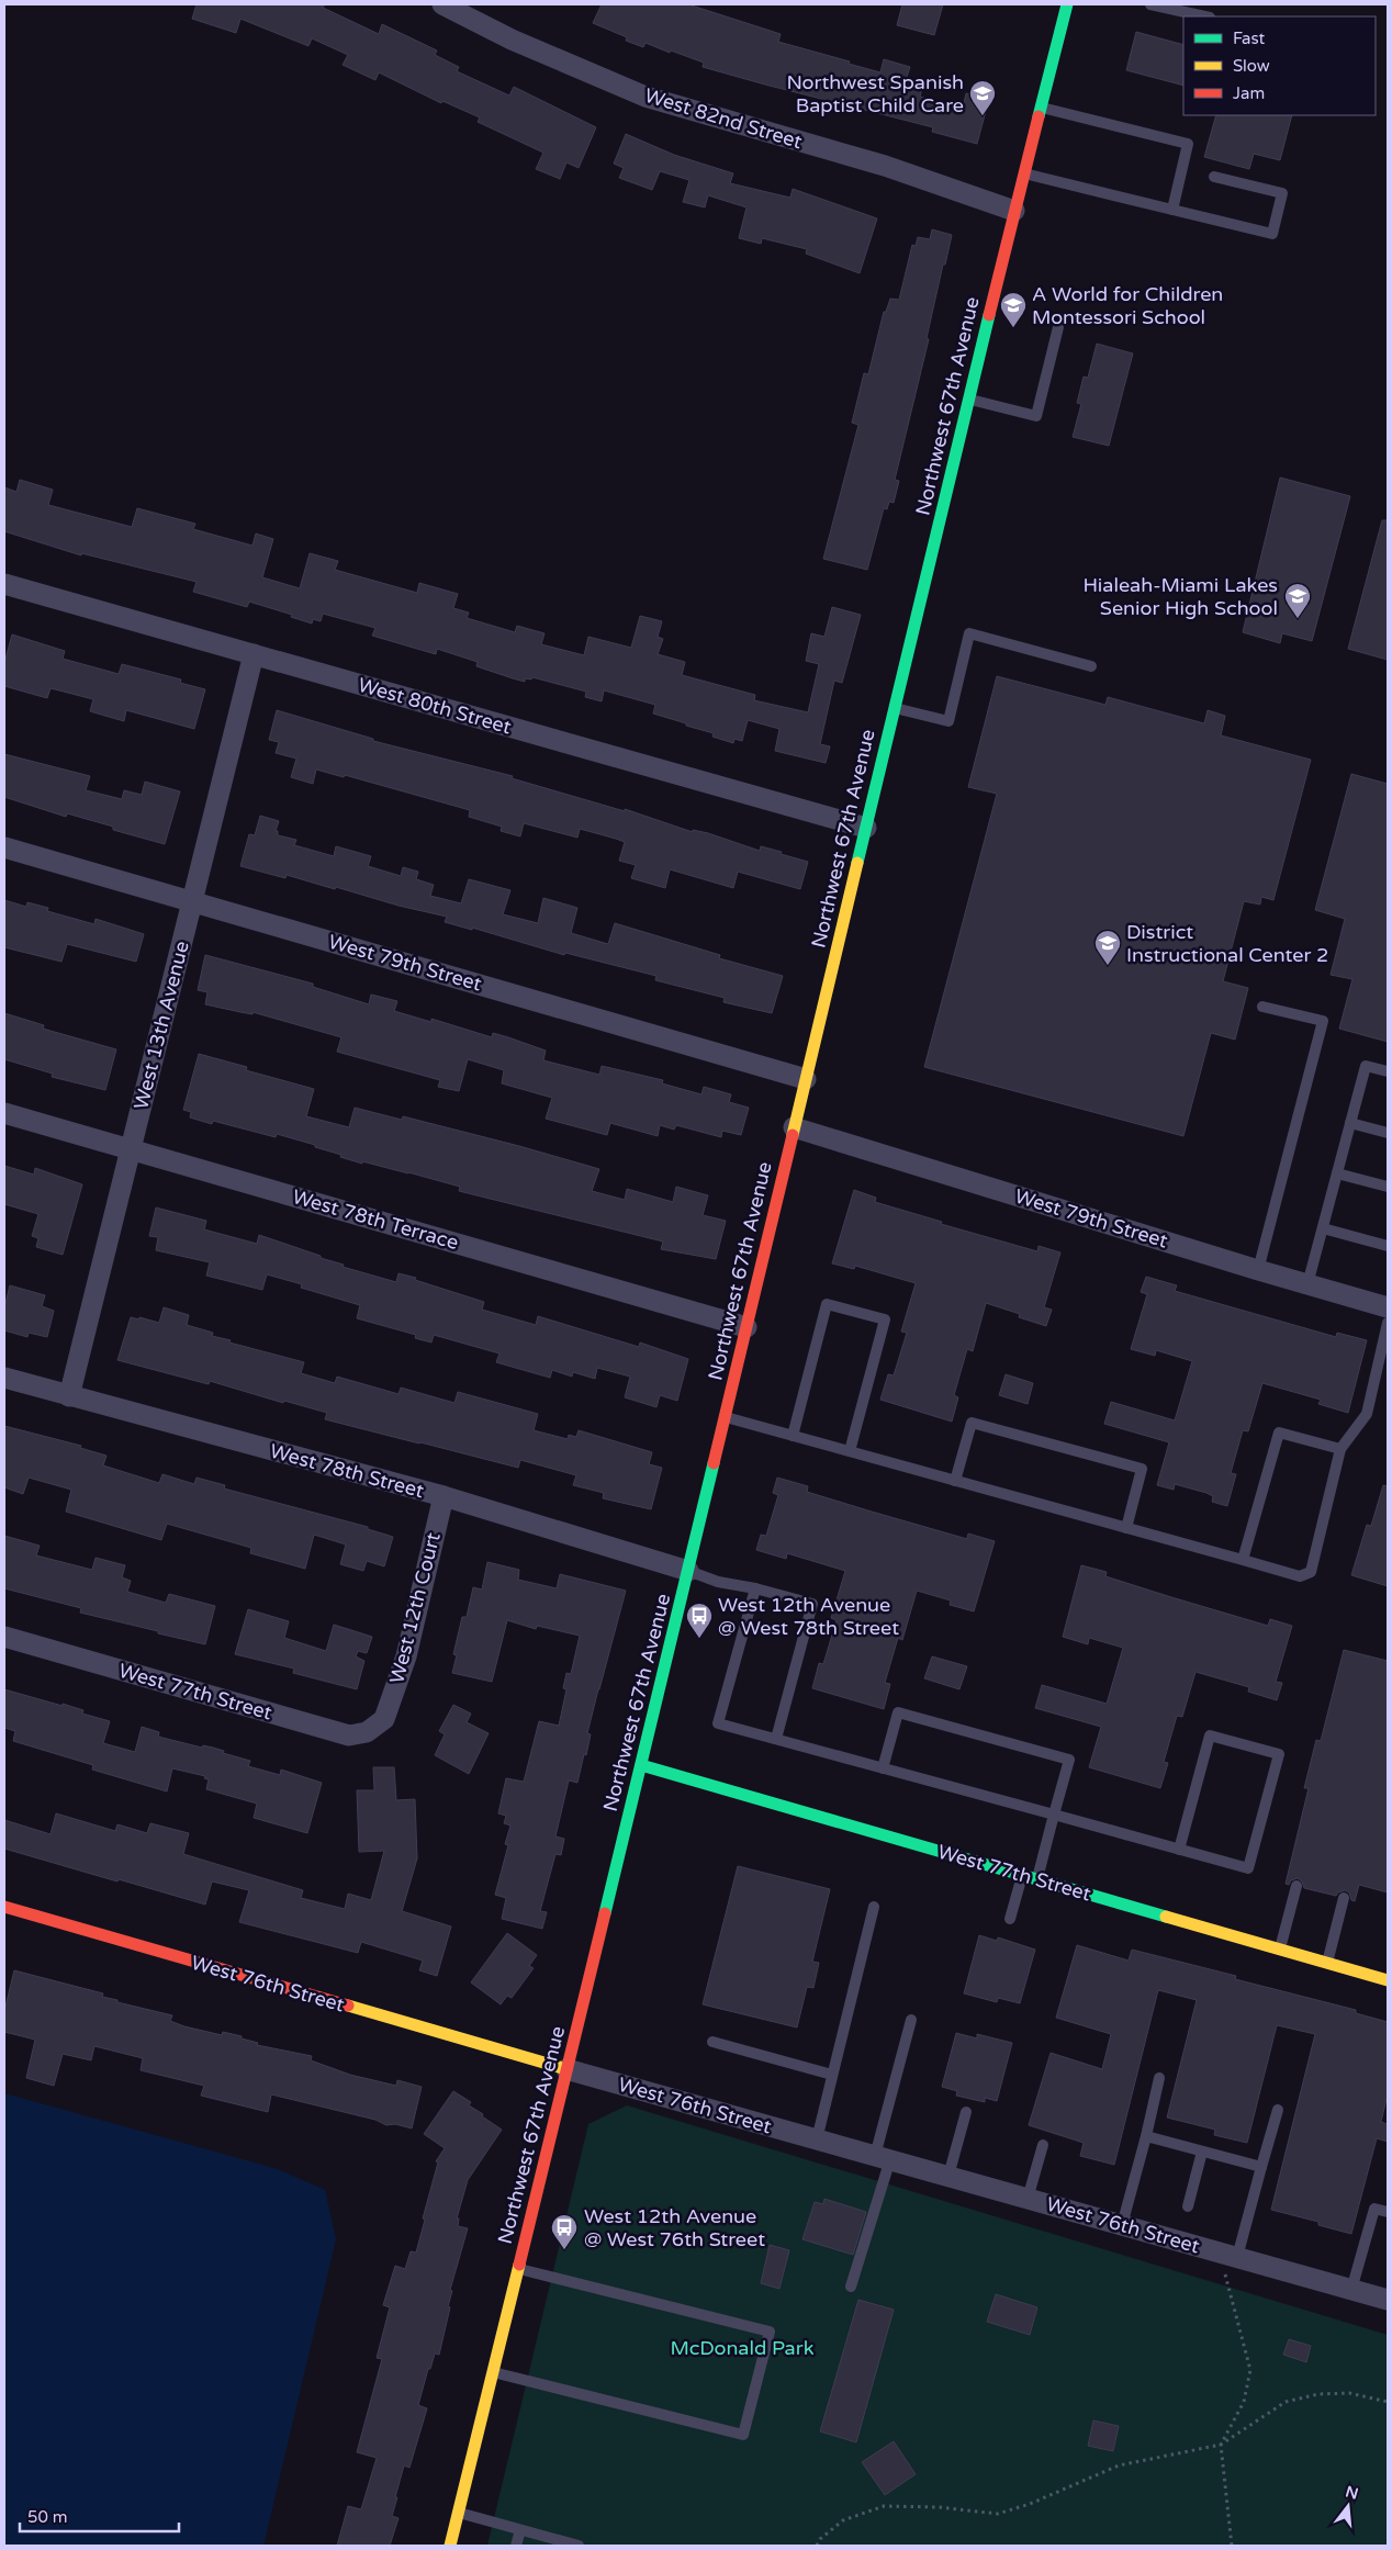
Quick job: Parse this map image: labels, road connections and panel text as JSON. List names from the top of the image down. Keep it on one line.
{"streets":{"main road":["Northwest 67th Avenue","West 77th Street","West 76th Street"],"street":["West 82nd Street","West 80th Street","West 79th Street","West 13th Avenue","West 78th Terrace","West 78th Street","West 12th Court"]},"crossings":[["West 82nd Street","Northwest 67th Avenue"],["Northwest 67th Avenue","West 80th Street"],["Northwest 67th Avenue","West 79th Street"],["Northwest 67th Avenue","West 78th Terrace"],["Northwest 67th Avenue","West 78th Street"],["Northwest 67th Avenue","West 77th Street"],["Northwest 67th Avenue","West 76th Street"],["West 80th Street","West 13th Avenue"],["West 79th Street","West 13th Avenue"],["West 13th Avenue","West 78th Terrace"],["West 13th Avenue","West 78th Street"],["West 78th Street","West 12th Court"],["West 12th Court","West 77th Street"]],"parks":["McDonald Park"],"places":{"school or university":["Northwest Spanish Baptist Child Care","A World for Children Montessori School","Hialeah-Miami Lakes Senior High School","District Instructional Center 2"],"bus stop":["West 12th Avenue @ West 78th Street","West 12th Avenue @ West 76th Street"]},"legend":["Fast","Slow","Jam"],"scale_bar":"50 m","north":"top"}
